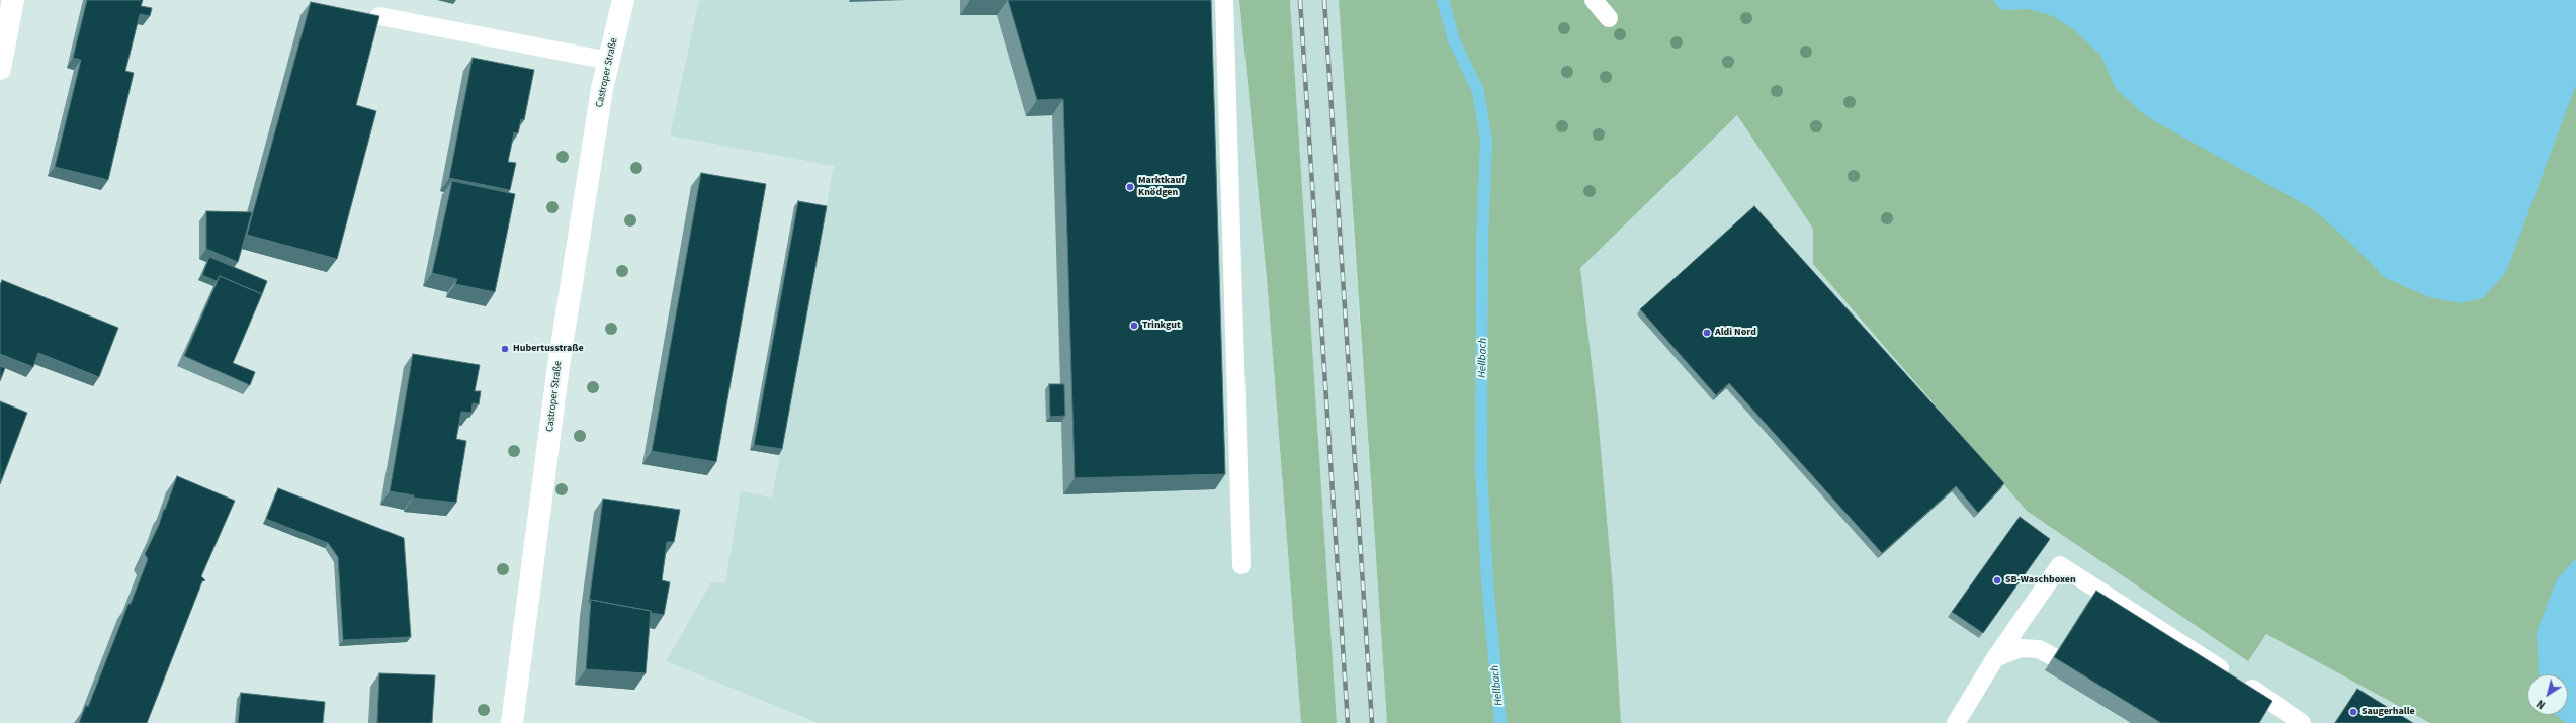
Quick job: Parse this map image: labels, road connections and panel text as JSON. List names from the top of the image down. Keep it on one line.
{"streets":{"main road":["Castroper Straße"]},"water":["Hellbach"],"places":["Marktkauf Knödgen","Trinkgut","Aldi Nord","Hubertusstraße","SB-Waschboxen","Saugerhalle"],"north":"bottom left"}
